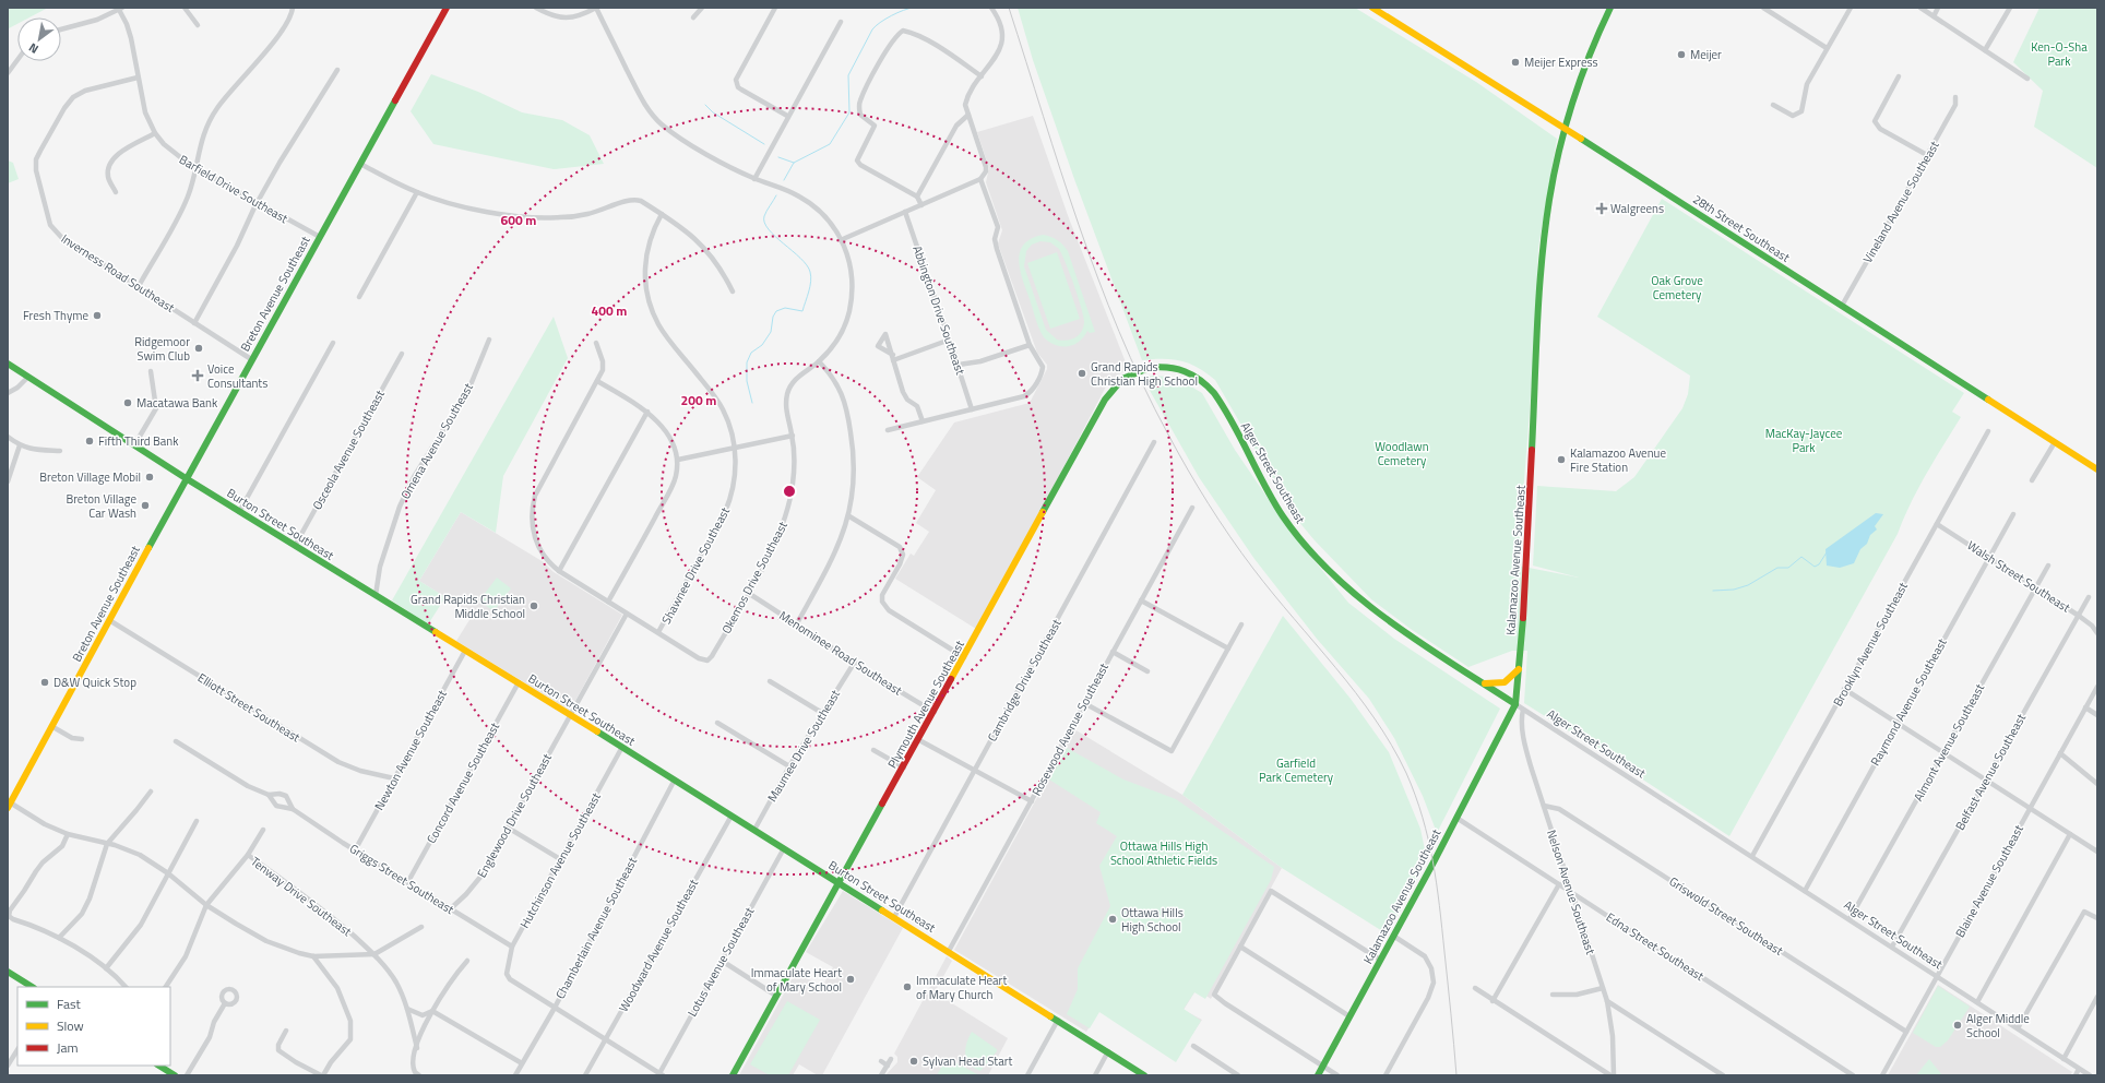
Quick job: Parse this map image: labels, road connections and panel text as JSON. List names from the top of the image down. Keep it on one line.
{"streets":{"main road":["28th Street Southeast","Breton Avenue Southeast","Alger Street Southeast","Burton Street Southeast","Kalamazoo Avenue Southeast","Plymouth Avenue Southeast"],"street":["Barfield Drive Southeast","Vineland Avenue Southeast","Inverness Road Southeast","Abbington Drive Southeast","Omena Avenue Southeast","Osceola Avenue Southeast","Shawnee Drive Southeast","Walsh Street Southeast","Okemos Drive Southeast","Brooklyn Avenue Southeast","Menominee Road Southeast","Cambridge Drive Southeast","Raymond Avenue Southeast","Elliott Street Southeast","Rosewood Avenue Southeast","Almont Avenue Southeast","Maumee Drive Southeast","Newton Avenue Southeast","Belfast Avenue Southeast","Concord Avenue Southeast","Englewood Drive Southeast","Hutchinson Avenue Southeast","Griggs Street Southeast","Blaine Avenue Southeast","Nelson Avenue Southeast","Tenway Drive Southeast","Griswold Street Southeast","Chamberlain Avenue Southeast","Woodward Avenue Southeast","Edna Street Southeast","Lotus Avenue Southeast"]},"crossings":[["Barfield Drive Southeast","Inverness Road Southeast"],["Barfield Drive Southeast","Breton Avenue Southeast"],["Vineland Avenue Southeast","28th Street Southeast"],["28th Street Southeast","Kalamazoo Avenue Southeast"],["Inverness Road Southeast","Breton Avenue Southeast"],["Breton Avenue Southeast","Burton Street Southeast"],["Breton Avenue Southeast","Elliott Street Southeast"],["Omena Avenue Southeast","Burton Street Southeast"],["Osceola Avenue Southeast","Burton Street Southeast"],["Alger Street Southeast","Kalamazoo Avenue Southeast"],["Alger Street Southeast","Brooklyn Avenue Southeast"],["Alger Street Southeast","Raymond Avenue Southeast"],["Alger Street Southeast","Plymouth Avenue Southeast"],["Alger Street Southeast","Almont Avenue Southeast"],["Alger Street Southeast","Belfast Avenue Southeast"],["Alger Street Southeast","Blaine Avenue Southeast"],["Alger Street Southeast","Nelson Avenue Southeast"],["Burton Street Southeast","Cambridge Drive Southeast"],["Burton Street Southeast","Plymouth Avenue Southeast"],["Burton Street Southeast","Rosewood Avenue Southeast"],["Burton Street Southeast","Maumee Drive Southeast"],["Burton Street Southeast","Newton Avenue Southeast"],["Burton Street Southeast","Concord Avenue Southeast"],["Burton Street Southeast","Englewood Drive Southeast"],["Burton Street Southeast","Hutchinson Avenue Southeast"],["Burton Street Southeast","Chamberlain Avenue Southeast"],["Burton Street Southeast","Woodward Avenue Southeast"],["Burton Street Southeast","Lotus Avenue Southeast"],["Kalamazoo Avenue Southeast","Edna Street Southeast"],["Shawnee Drive Southeast","Okemos Drive Southeast"],["Walsh Street Southeast","Brooklyn Avenue Southeast"],["Walsh Street Southeast","Raymond Avenue Southeast"],["Walsh Street Southeast","Almont Avenue Southeast"],["Walsh Street Southeast","Belfast Avenue Southeast"],["Okemos Drive Southeast","Menominee Road Southeast"],["Menominee Road Southeast","Plymouth Avenue Southeast"],["Menominee Road Southeast","Maumee Drive Southeast"],["Elliott Street Southeast","Newton Avenue Southeast"],["Newton Avenue Southeast","Griggs Street Southeast"],["Concord Avenue Southeast","Griggs Street Southeast"],["Englewood Drive Southeast","Griggs Street Southeast"],["Hutchinson Avenue Southeast","Griggs Street Southeast"],["Hutchinson Avenue Southeast","Chamberlain Avenue Southeast"],["Blaine Avenue Southeast","Griswold Street Southeast"],["Nelson Avenue Southeast","Griswold Street Southeast"],["Nelson Avenue Southeast","Edna Street Southeast"]],"parks":["Ken-O-Sha Park","Oak Grove Cemetery","MacKay-Jaycee Park","Woodlawn Cemetery","Garfield Park Cemetery","Ottawa Hills High School Athletic Fields"],"places":{"other":["Meijer","Meijer Express","Fresh Thyme","Ridgemoor Swim Club","Grand Rapids Christian High School","Macatawa Bank","Fifth Third Bank","Kalamazoo Avenue Fire Station","Breton Village Mobil","Breton Village Car Wash","Grand Rapids Christian Middle School","D&W Quick Stop","Ottawa Hills High School","Immaculate Heart of Mary School","Immaculate Heart of Mary Church","Alger Middle School","Sylvan Head Start"],"health":["Walgreens","Voice Consultants"]},"legend":["Fast","Slow","Jam"],"north":"bottom left","rings":["600 m","400 m","200 m"]}
